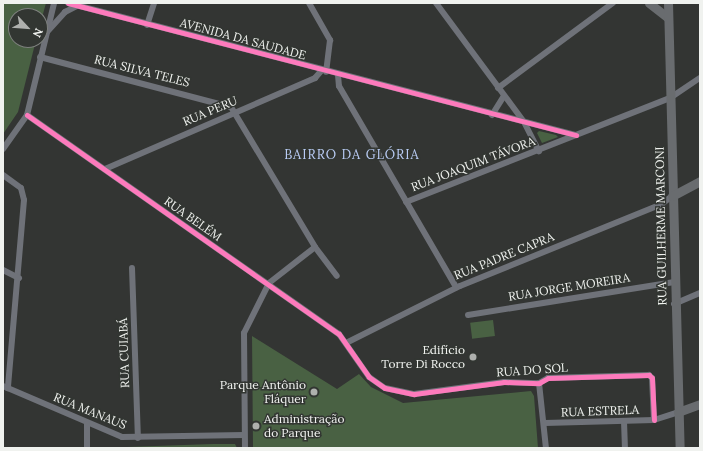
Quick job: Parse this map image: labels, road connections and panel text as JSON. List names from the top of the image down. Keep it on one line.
{"streets":{"main road":["RUA GUILHERME MARCONI"],"street":["AVENIDA DA SAUDADE","RUA SILVA TELES","RUA PERU","RUA JOAQUIM TÁVORA","RUA BELÉM","RUA PADRE CAPRA","RUA JORGE MOREIRA","RUA CUIABÁ","RUA DO SOL","RUA MANAUS","RUA ESTRELA"]},"crossings":[["AVENIDA DA SAUDADE","RUA PERU"],["AVENIDA DA SAUDADE","RUA JOAQUIM TÁVORA"],["RUA SILVA TELES","RUA PERU"],["RUA PERU","RUA BELÉM"],["RUA JOAQUIM TÁVORA","RUA GUILHERME MARCONI"],["RUA BELÉM","RUA PADRE CAPRA"],["RUA BELÉM","RUA DO SOL"],["RUA GUILHERME MARCONI","RUA PADRE CAPRA"],["RUA GUILHERME MARCONI","RUA JORGE MOREIRA"],["RUA GUILHERME MARCONI","RUA ESTRELA"],["RUA PADRE CAPRA","RUA DO SOL"],["RUA CUIABÁ","RUA MANAUS"],["RUA DO SOL","RUA ESTRELA"]],"districts":["BAIRRO DA GLÓRIA"],"places":["Edifício Torre Di Rocco","Parque Antônio Fláquer","Administração do Parque"],"north":"bottom right"}
